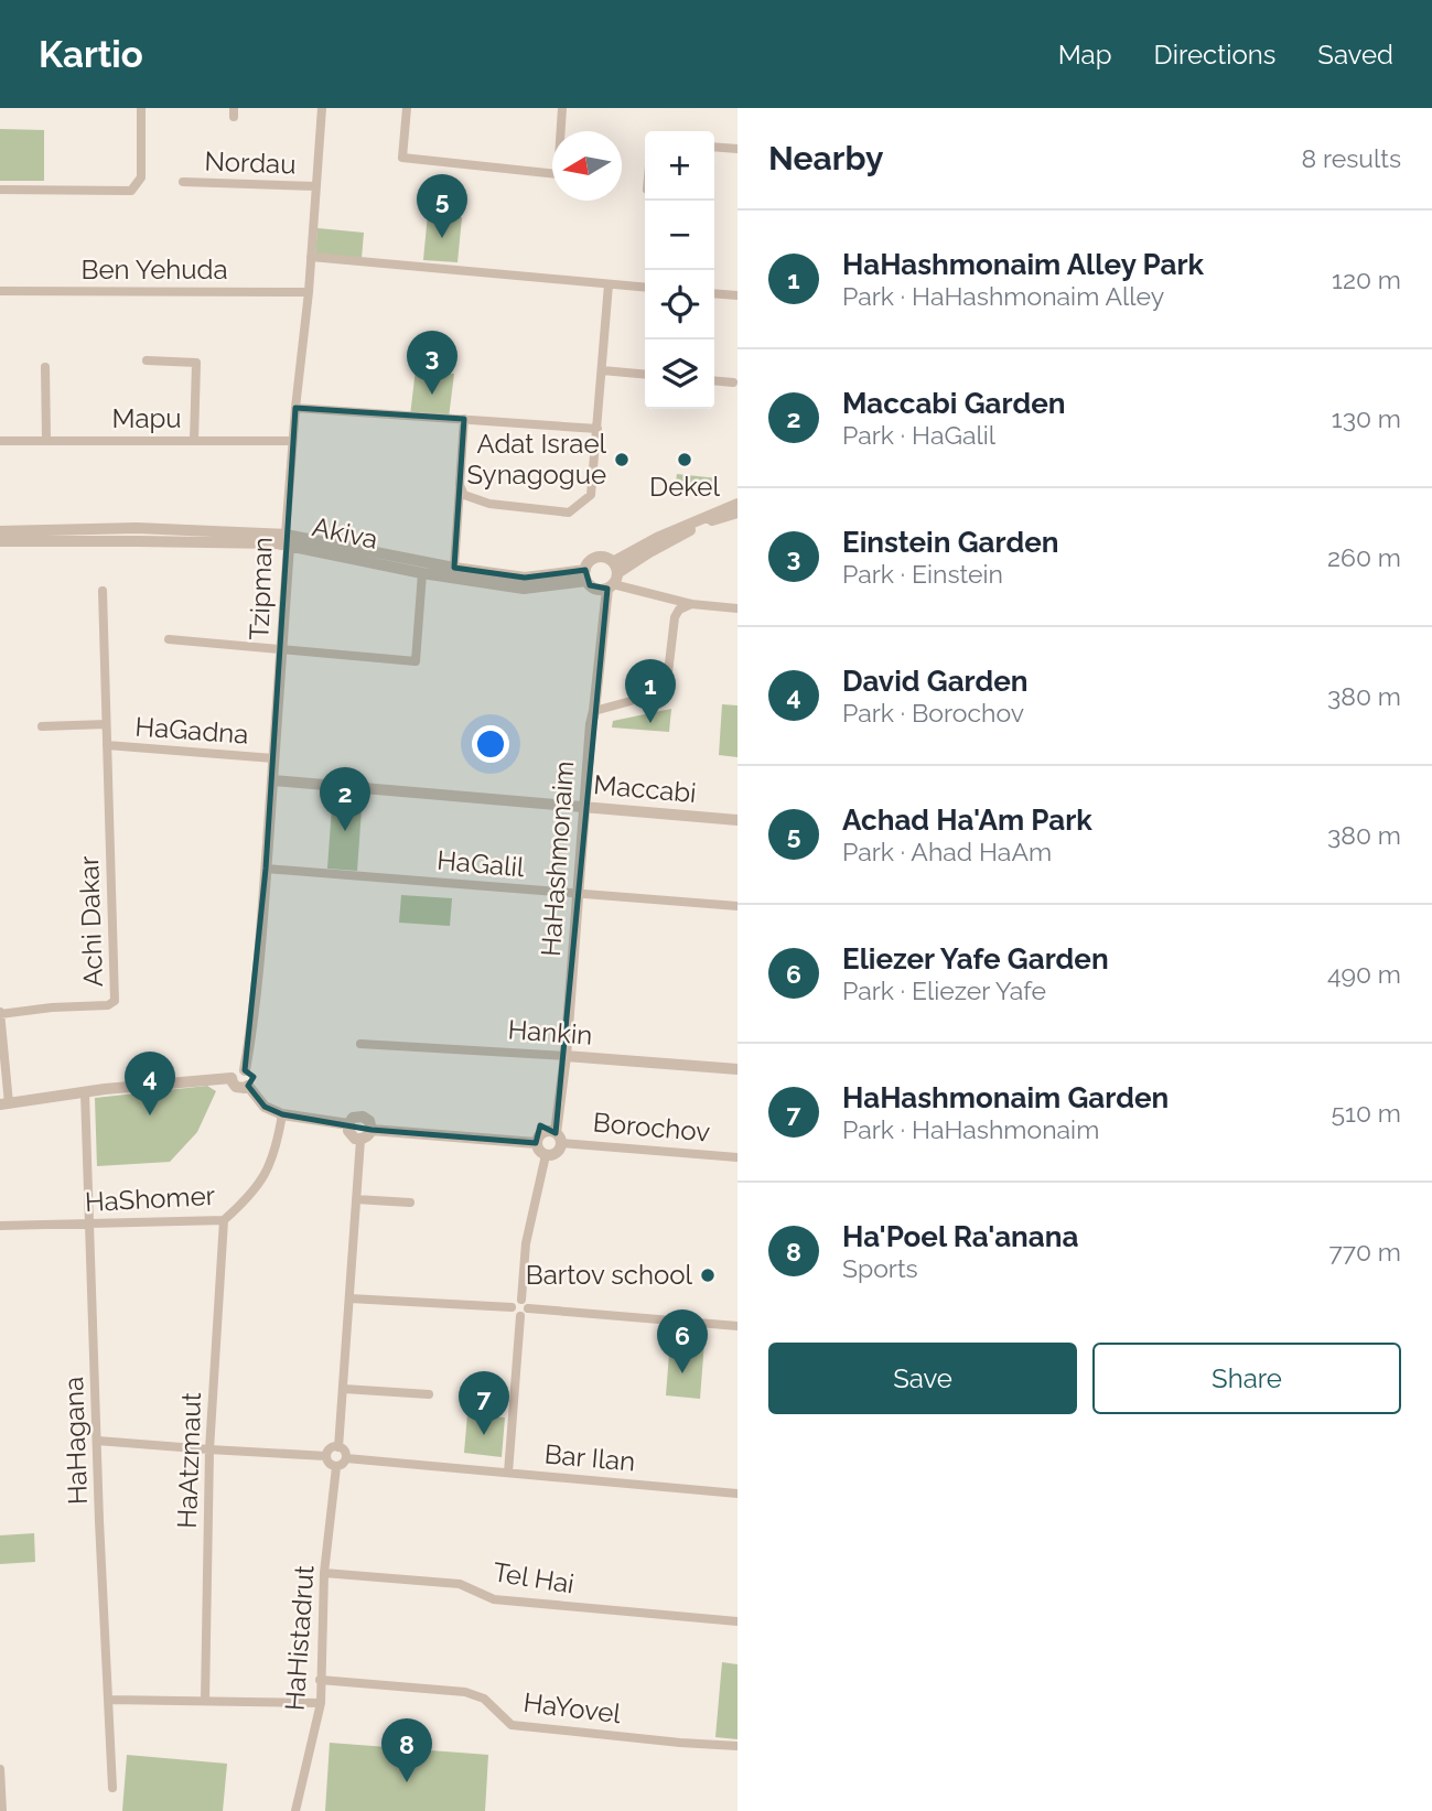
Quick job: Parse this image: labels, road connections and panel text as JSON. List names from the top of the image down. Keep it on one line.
{"streets":{"street":["Nordau","Ben Yehuda","Mapu","Akiva","Tzipman","HaGadna","Maccabi","HaHashmonaim","HaGalil","Achi Dakar","Hankin","Borochov","HaShomer","HaHagana","Bar Ilan","HaAtzmaut","Tel Hai","HaHistadrut","HaYovel"]},"crossings":[["Nordau","Tzipman"],["Ben Yehuda","Tzipman"],["Mapu","Tzipman"],["Akiva","Tzipman"],["Tzipman","HaGadna"],["Tzipman","Maccabi"],["Tzipman","HaGalil"],["HaGadna","Achi Dakar"],["Maccabi","HaHashmonaim"],["HaHashmonaim","HaGalil"],["HaHashmonaim","Hankin"],["HaHashmonaim","Borochov"],["HaShomer","HaHagana"],["HaShomer","HaAtzmaut"],["Bar Ilan","HaHistadrut"],["Tel Hai","HaHistadrut"],["HaHistadrut","HaYovel"]],"places":["Adat Israel Synagogue","Dekel","Bartov school"],"north":"left","page":{"header":"Kartio","nav":["Map","Directions","Saved"],"heading":["Nearby","8 results"],"map_buttons":["+","−"],"pins":["5","3","1","2","4","6","7","8"],"list":[{"mark":"1","name":"HaHashmonaim Alley Park","note":"Park · HaHashmonaim Alley","value":"120 m"},{"mark":"2","name":"Maccabi Garden","note":"Park · HaGalil","value":"130 m"},{"mark":"3","name":"Einstein Garden","note":"Park · Einstein","value":"260 m"},{"mark":"4","name":"David Garden","note":"Park · Borochov","value":"380 m"},{"mark":"5","name":"Achad Ha'Am Park","note":"Park · Ahad HaAm","value":"380 m"},{"mark":"6","name":"Eliezer Yafe Garden","note":"Park · Eliezer Yafe","value":"490 m"},{"mark":"7","name":"HaHashmonaim Garden","note":"Park · HaHashmonaim","value":"510 m"},{"mark":"8","name":"Ha'Poel Ra'anana","note":"Sports","value":"770 m"}],"buttons":["Save","Share"]}}
